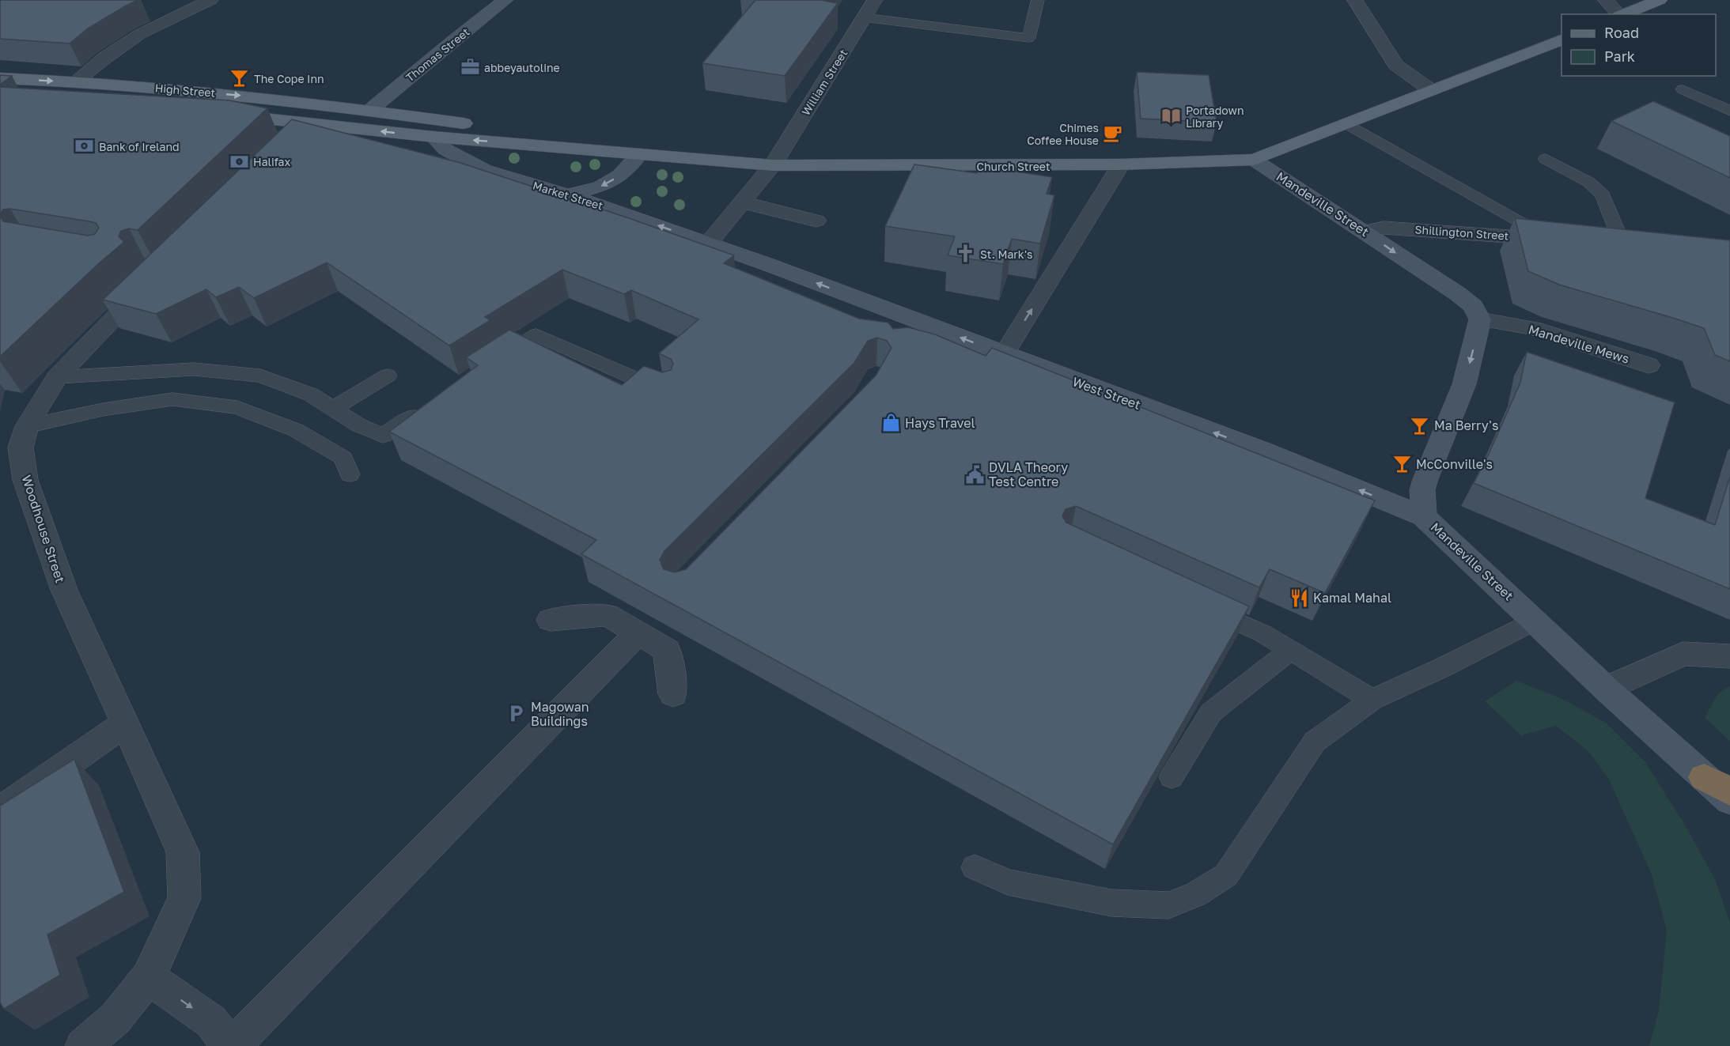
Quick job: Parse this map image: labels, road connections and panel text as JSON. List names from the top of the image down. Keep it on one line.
{"streets":{"main road":["High Street","Church Street"],"street":["Thomas Street","William Street","Market Street","Mandeville Street","Shillington Street","Mandeville Mews","West Street","Woodhouse Street"]},"crossings":[["Thomas Street","High Street"],["William Street","Church Street"],["William Street","Market Street"],["William Street","West Street"],["Church Street","Mandeville Street"],["Market Street","West Street"],["Mandeville Street","Shillington Street"],["Mandeville Street","Mandeville Mews"],["Mandeville Street","West Street"]],"one_way":["Market Street","West Street"],"places":{"office":["abbeyautoline"],"bar":["The Cope Inn","Ma Berry's","McConville's"],"library":["Portadown Library"],"cafe":["Chimes Coffee House"],"bank":["Bank of Ireland","Halifax"],"church":["St. Mark's"],"shop":["Hays Travel"],"public building":["DVLA Theory Test Centre"],"restaurant":["Kamal Mahal"],"parking":["Magowan Buildings"]},"legend":["Road","Park"]}
